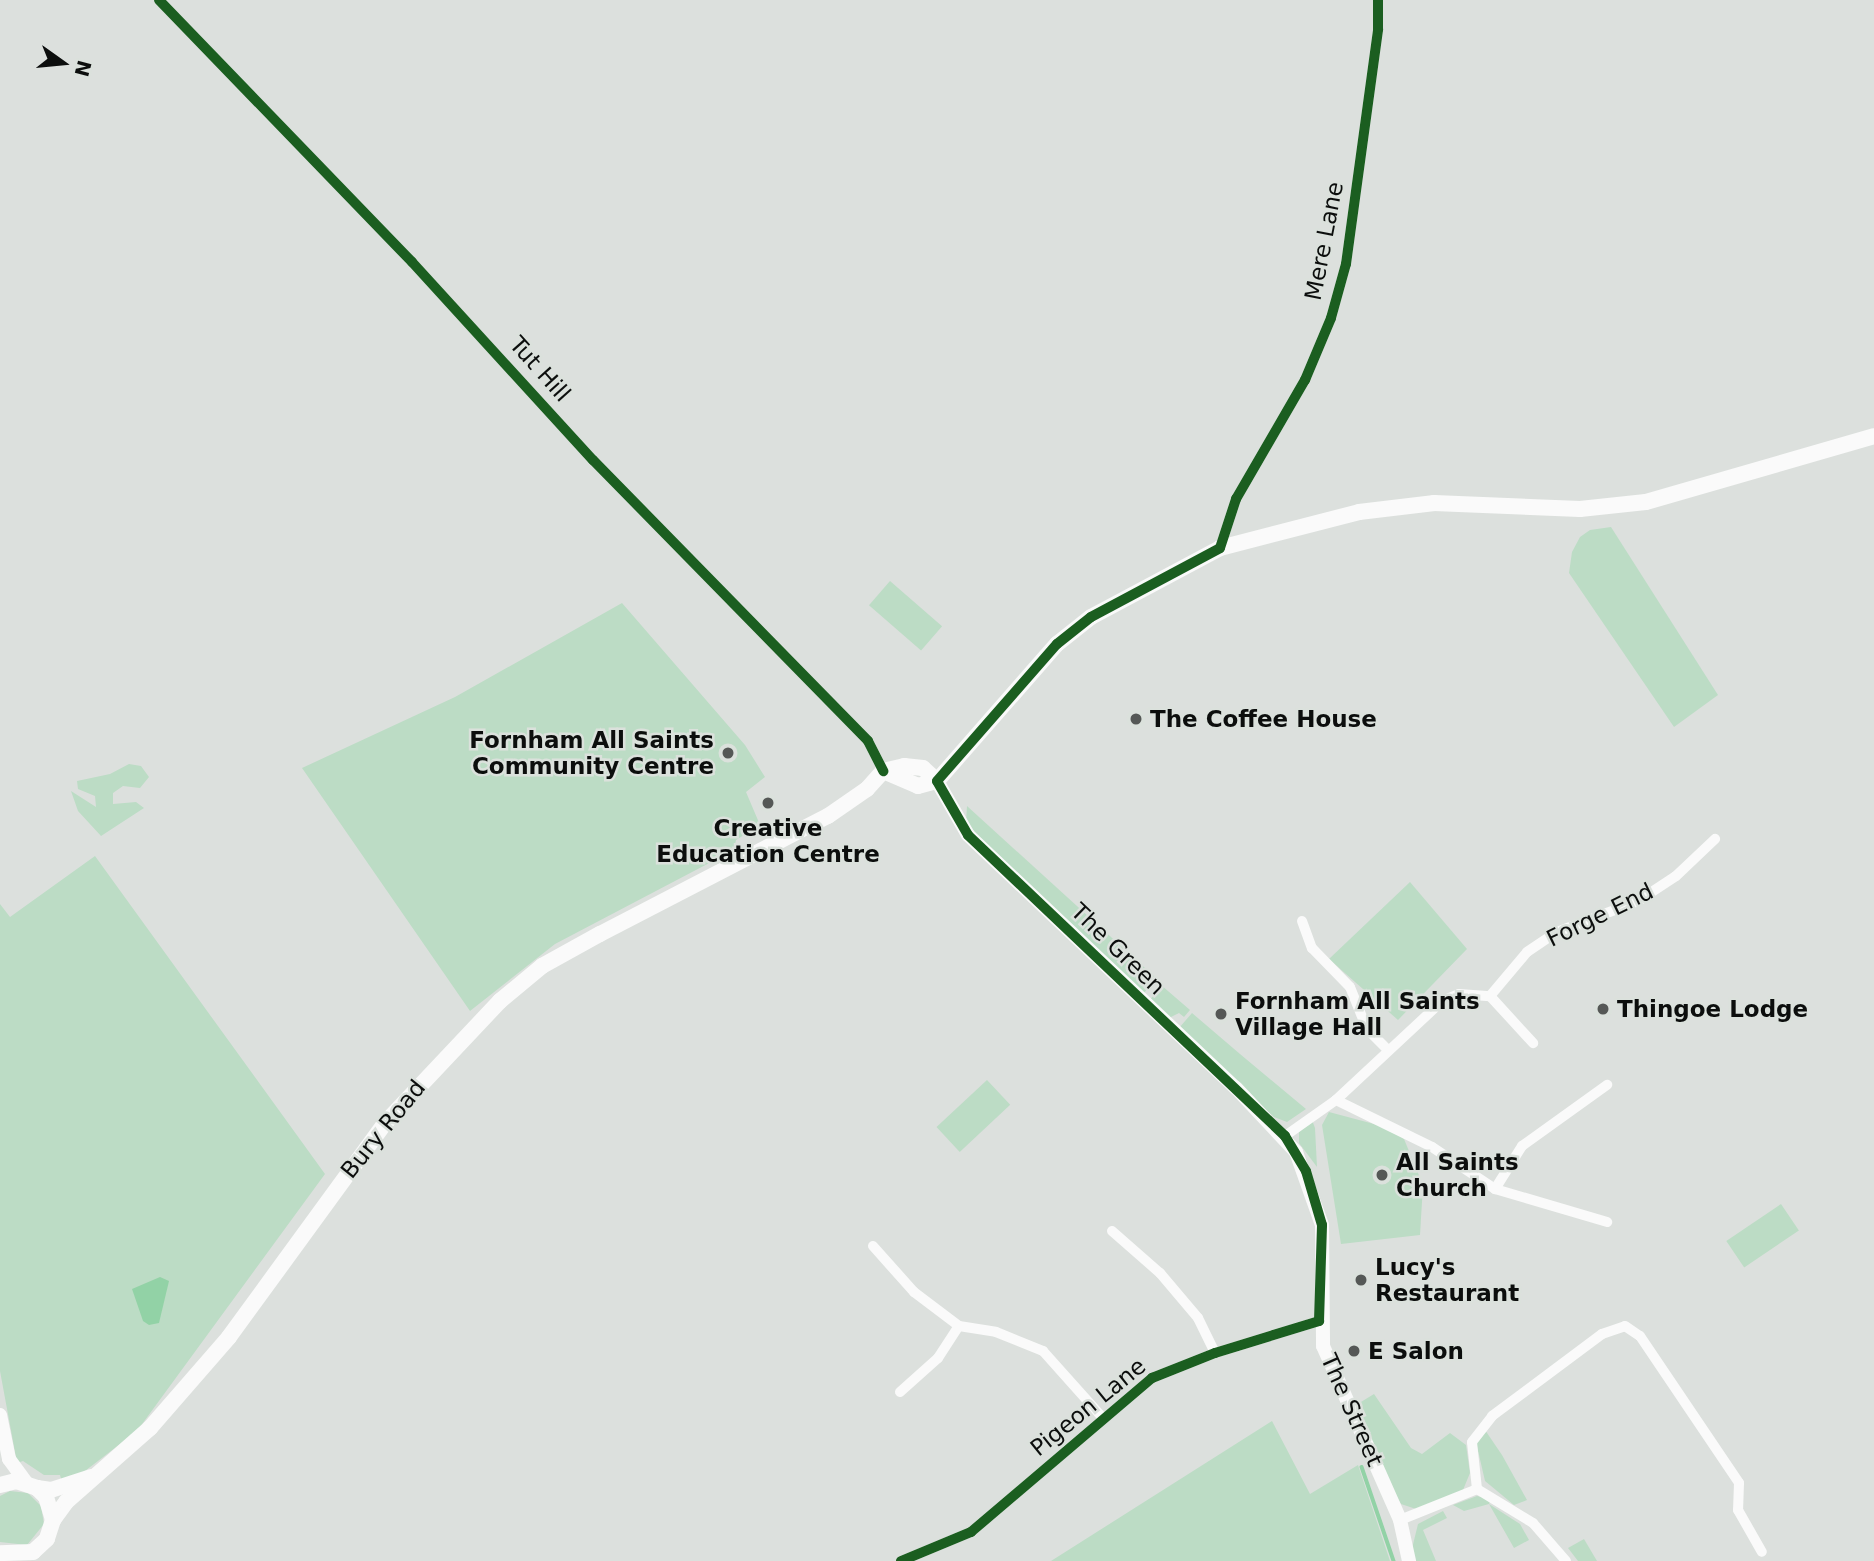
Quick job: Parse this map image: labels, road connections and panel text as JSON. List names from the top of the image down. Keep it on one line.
{"streets":{"main road":["The Green","Bury Road","The Street"],"street":["Mere Lane","Tut Hill","Forge End","Pigeon Lane"]},"crossings":[["Tut Hill","Bury Road"],["The Green","The Street"],["Pigeon Lane","The Street"]],"places":["The Coffee House","Fornham All Saints Community Centre","Creative Education Centre","Thingoe Lodge","Fornham All Saints Village Hall","All Saints Church","Lucy's Restaurant","E Salon"],"north":"right"}
